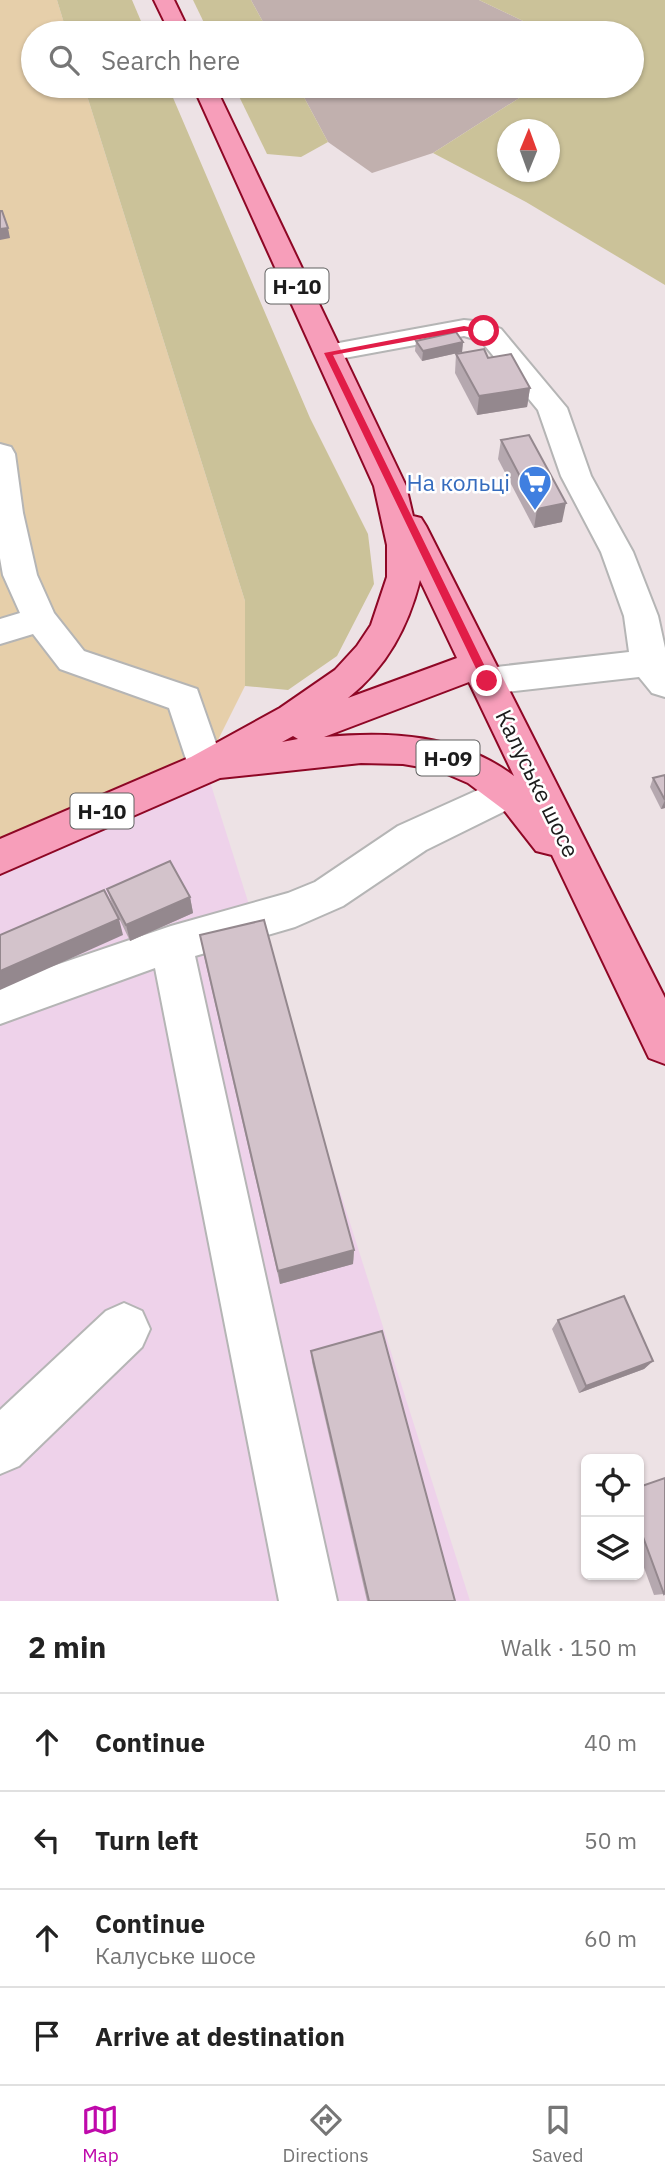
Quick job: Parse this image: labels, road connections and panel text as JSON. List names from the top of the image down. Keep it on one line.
{"streets":{"main road":["Н-10","Н-09","Калуське шосе"]},"crossings":[["Н-10","Н-09"],["Н-10","Калуське шосе"],["Н-09","Калуське шосе"]],"places":{"supermarket":["На кольці"]},"north":"top","page":{"search":"Search here","heading":["2 min","Walk · 150 m"],"list":[["Continue","40 m"],["Turn left","50 m"],["Continue","Калуське шосе","60 m"],"Arrive at destination"],"nav":["Map","Directions","Saved"]}}
